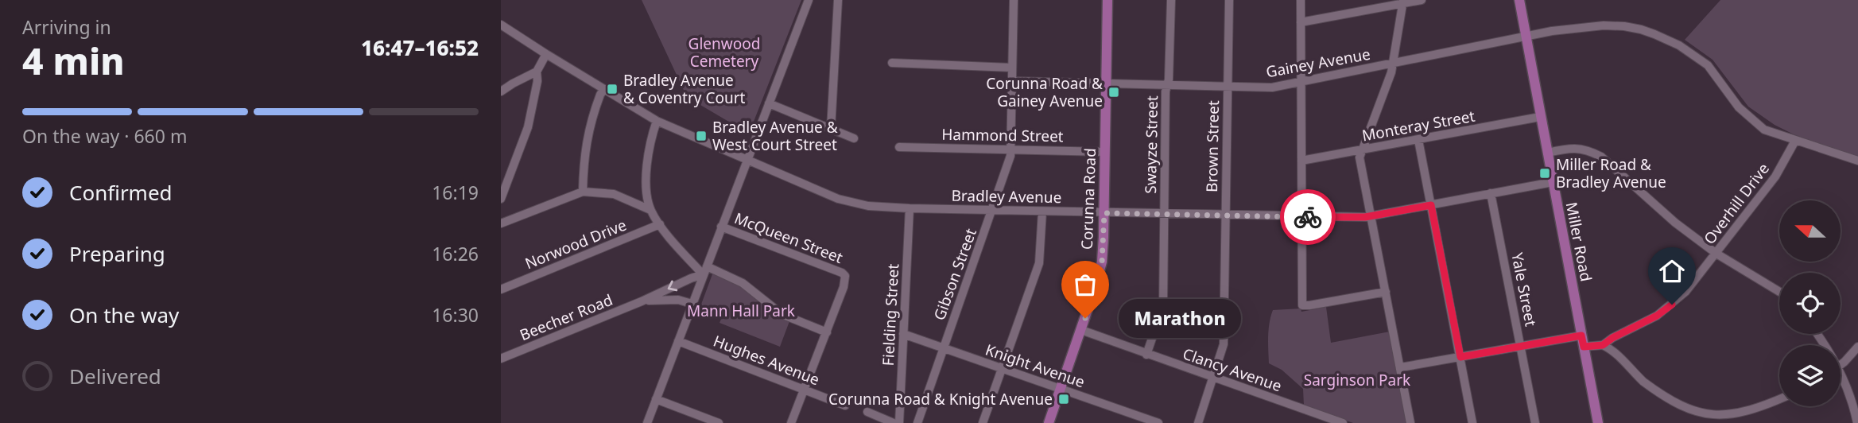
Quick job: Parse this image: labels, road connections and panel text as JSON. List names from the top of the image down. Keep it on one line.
{"streets":{"main road":["Corunna Road","Miller Road"],"street":["Gainey Avenue","Monteray Street","Hammond Street","Swayze Street","Brown Street","Bradley Avenue","Overhill Drive","McQueen Street","Norwood Drive","Gibson Street","Yale Street","Fielding Street","Beecher Road","Hughes Avenue","Knight Avenue","Clancy Avenue"]},"crossings":[["Gainey Avenue","Swayze Street"],["Gainey Avenue","Brown Street"],["Gainey Avenue","Corunna Road"],["Gainey Avenue","Overhill Drive"],["Gainey Avenue","Miller Road"],["Gainey Avenue","Gibson Street"],["Monteray Street","Miller Road"],["Hammond Street","Corunna Road"],["Hammond Street","Gibson Street"],["Swayze Street","Bradley Avenue"],["Swayze Street","Clancy Avenue"],["Brown Street","Bradley Avenue"],["Brown Street","Clancy Avenue"],["Bradley Avenue","Corunna Road"],["Bradley Avenue","Miller Road"],["Bradley Avenue","Gibson Street"],["Bradley Avenue","Yale Street"],["Bradley Avenue","Fielding Street"],["Corunna Road","Knight Avenue"],["Corunna Road","Clancy Avenue"],["Overhill Drive","Miller Road"],["Gibson Street","Knight Avenue"],["Fielding Street","Knight Avenue"]],"parks":["Glenwood Cemetery","Mann Hall Park","Sarginson Park"],"places":{"transit":["Bradley Avenue & Coventry Court","Corunna Road & Gainey Avenue","Bradley Avenue & West Court Street","Miller Road & Bradley Avenue","Corunna Road & Knight Avenue"],"other":["Marathon"]},"north":"left","page":{"heading":["4 min","Arriving in","16:47–16:52"],"bar":"On the way · 660 m","list":[["Confirmed","16:19"],["Preparing","16:26"],["On the way","16:30"],"Delivered"],"bubble":"Marathon"}}
